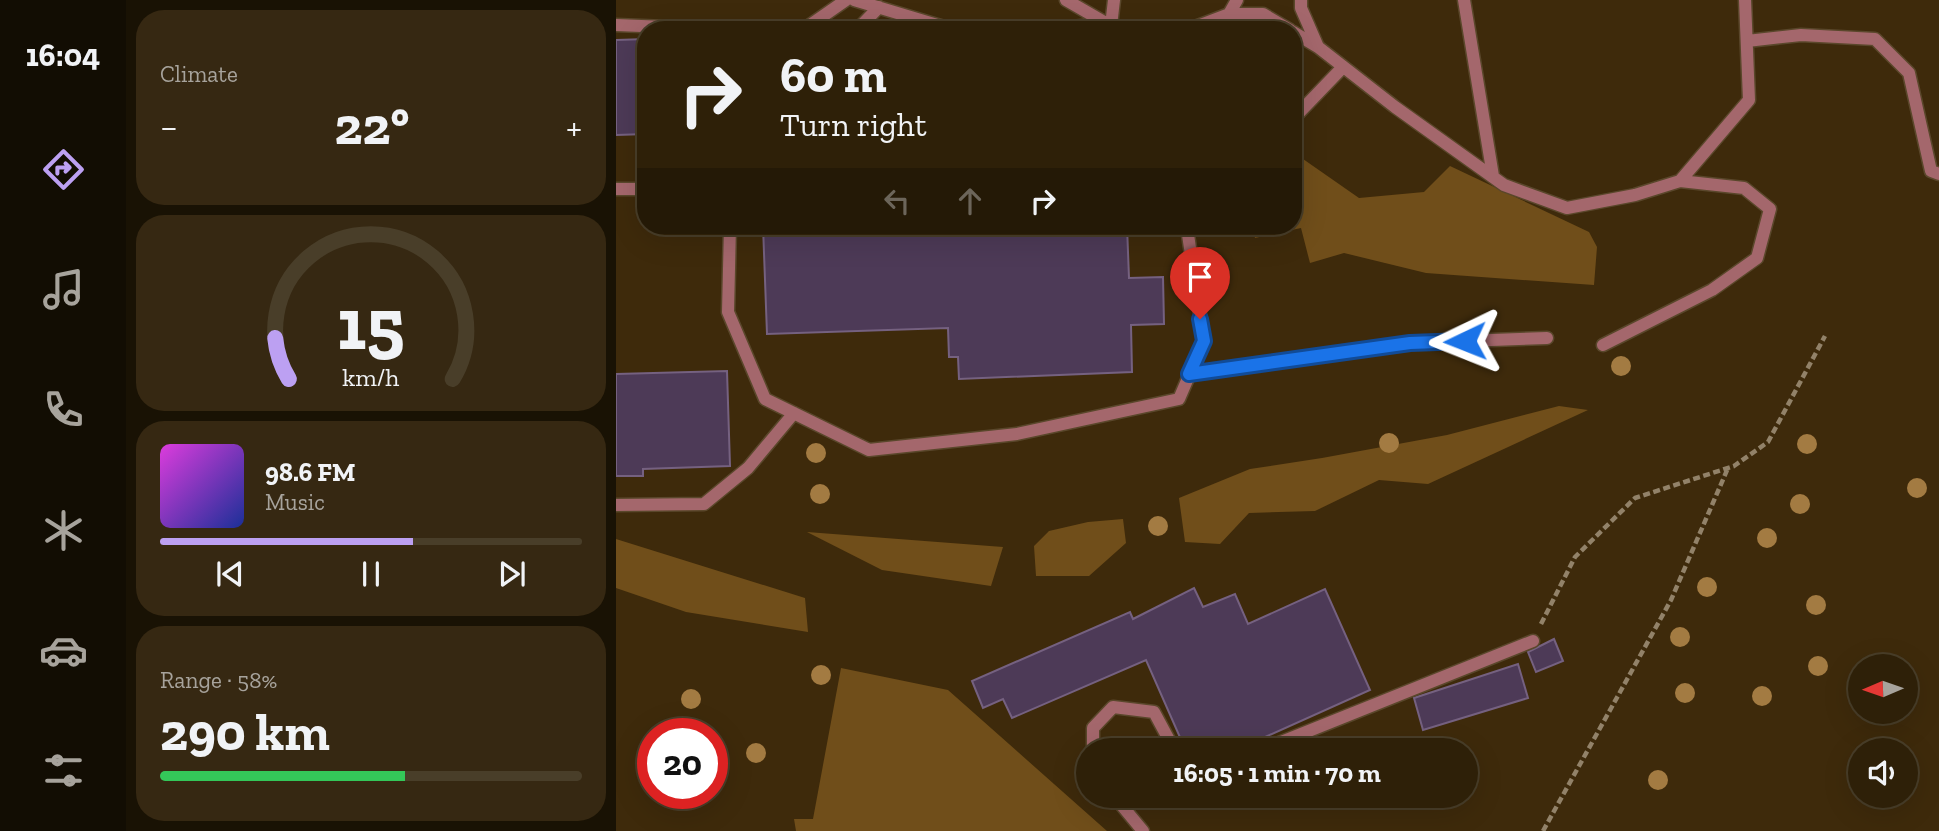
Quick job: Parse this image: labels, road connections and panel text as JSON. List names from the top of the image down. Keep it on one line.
{"north":"left","page":{"tabs":"16:04","tile":["Climate",["Range · 58%","290 km"]],"turn":["60 m","Turn right"],"heat":["−","22°","+"],"song":["98.6 FM","Music"],"limit":"20","trip":"16:05 · 1 min · 70 m","gauge":["15","km/h"]}}
